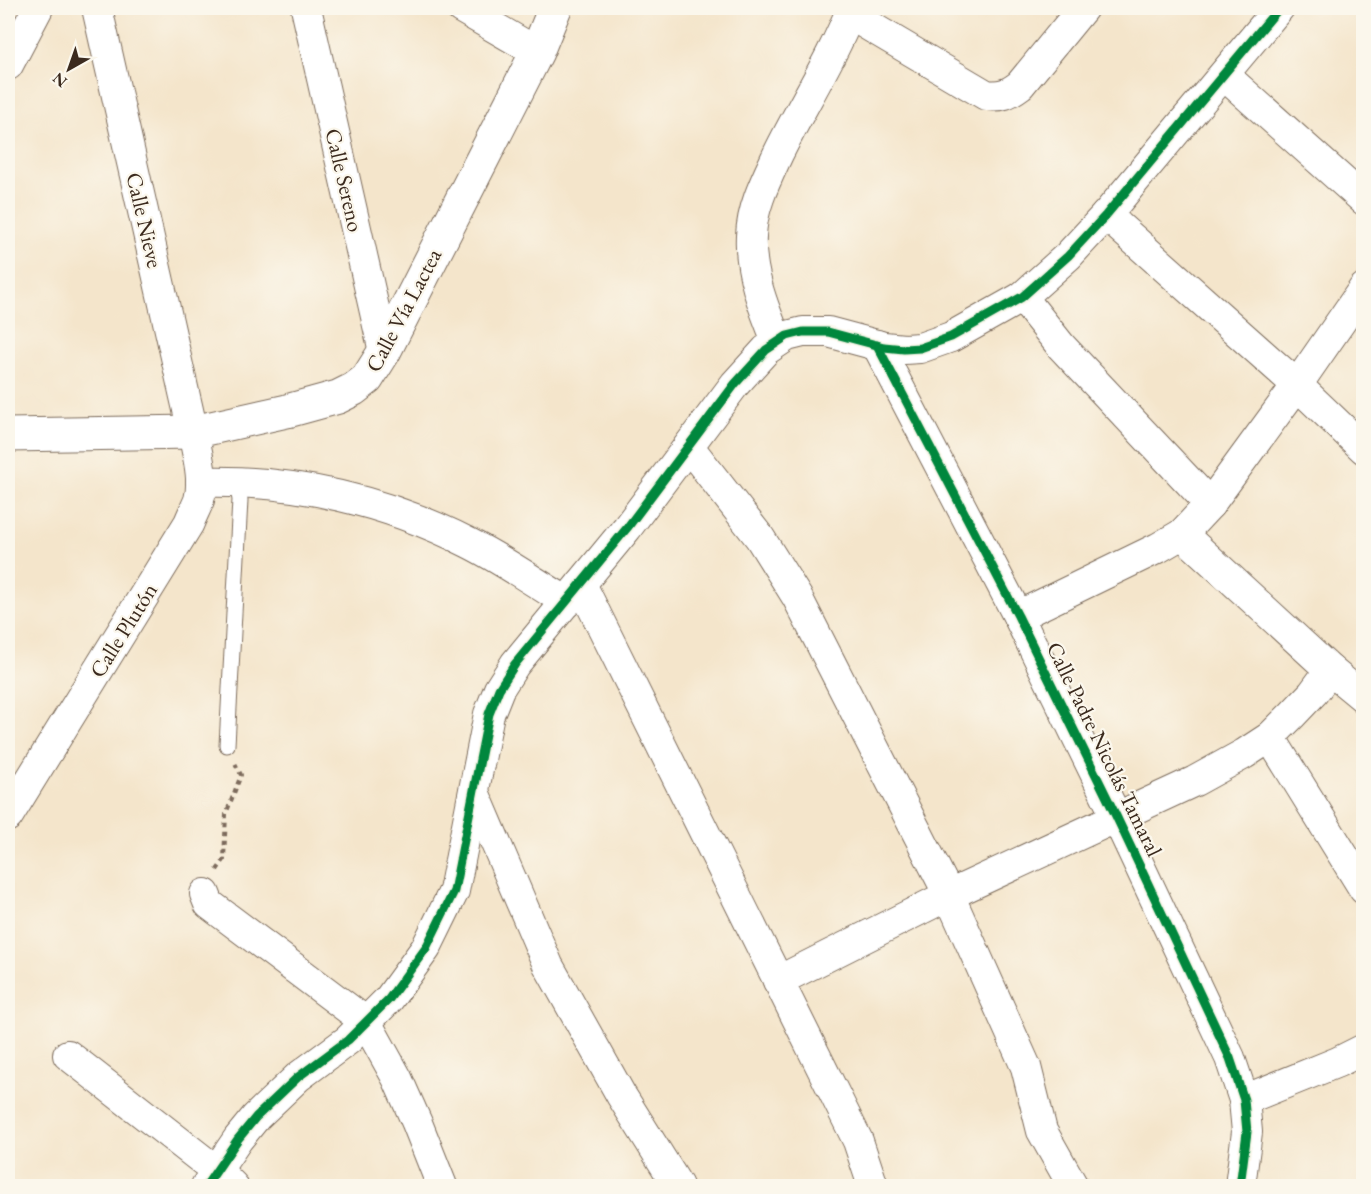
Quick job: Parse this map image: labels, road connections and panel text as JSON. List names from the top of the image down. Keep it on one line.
{"streets":{"street":["Calle Sereno","Calle Nieve","Calle Vía Lactea","Calle Plutón","Calle Padre Nicolás Tamaral"]},"crossings":[["Calle Sereno","Calle Vía Lactea"],["Calle Nieve","Calle Vía Lactea"],["Calle Nieve","Calle Plutón"],["Calle Vía Lactea","Calle Plutón"]],"north":"bottom left"}
